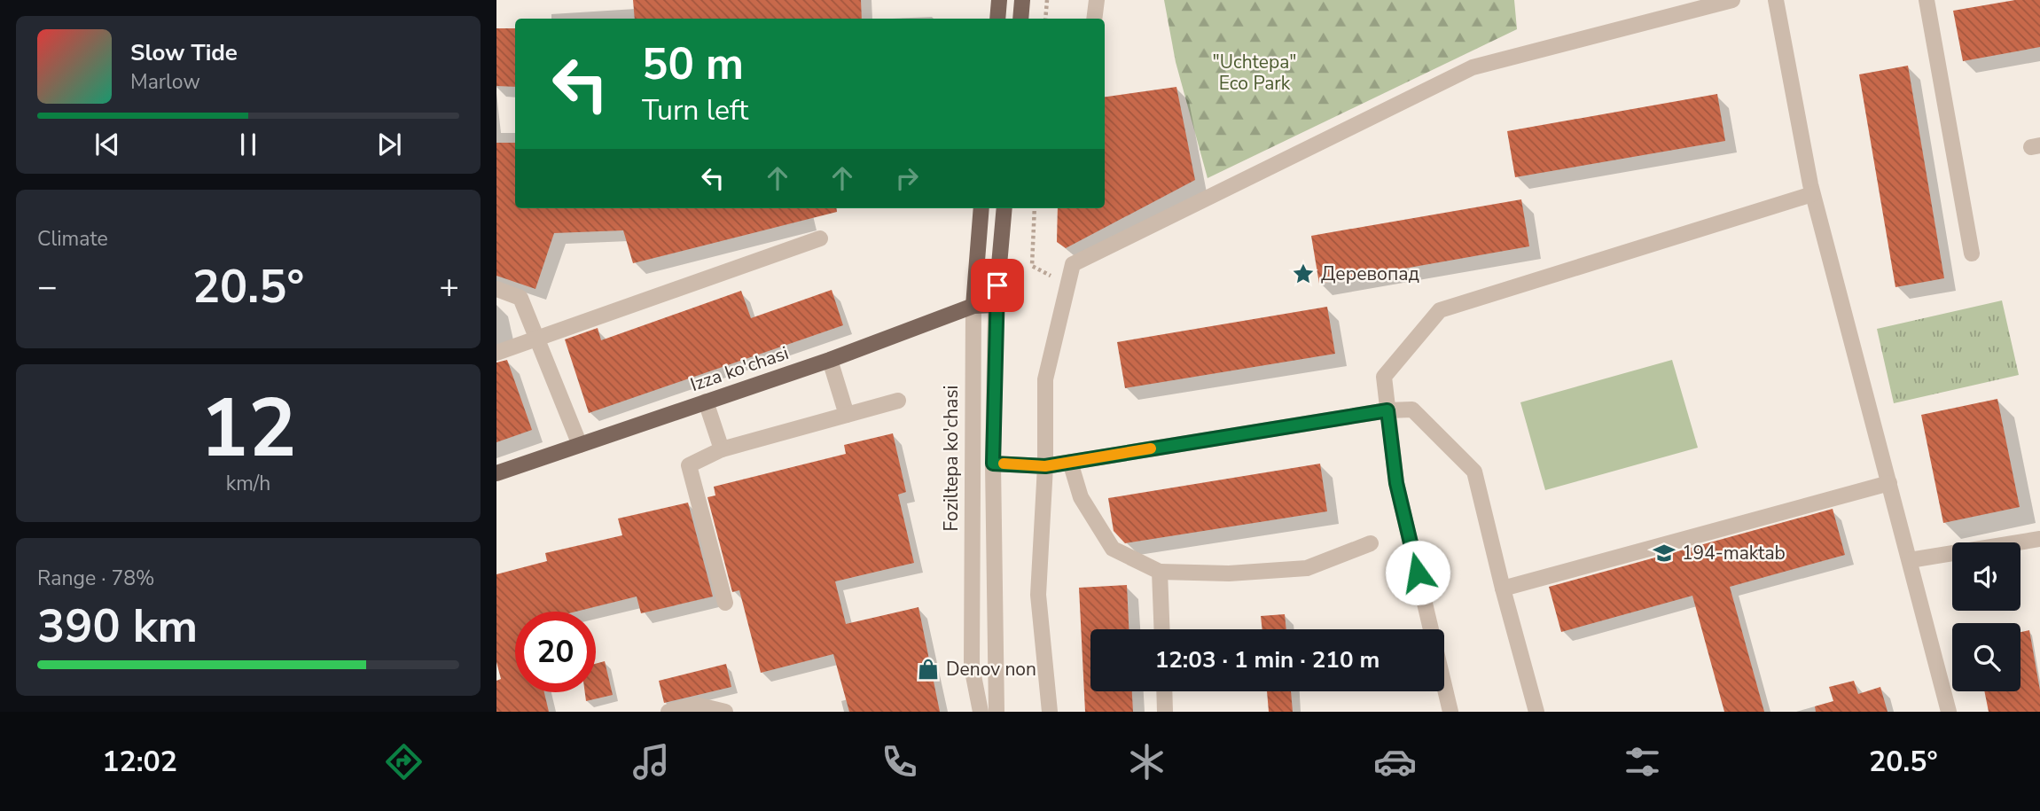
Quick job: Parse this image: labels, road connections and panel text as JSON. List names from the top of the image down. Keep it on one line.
{"streets":{"main road":["Izza ko'chasi","Foziltepa ko'chasi"]},"crossings":[["Izza ko'chasi","Foziltepa ko'chasi"]],"parks":["\"Uchtepa\" Eco Park"],"places":{"place":["Деревопад"],"school or university":["194-maktab"],"shop":["Denov non"]},"page":{"turn":["50 m","Turn left"],"song":["Slow Tide","Marlow"],"tile":["Climate",["12","km/h"],["Range · 78%","390 km"]],"heat":["−","20.5°","+"],"limit":"20","trip":"12:03 · 1 min · 210 m","tabs":["12:02","20.5°"]}}
